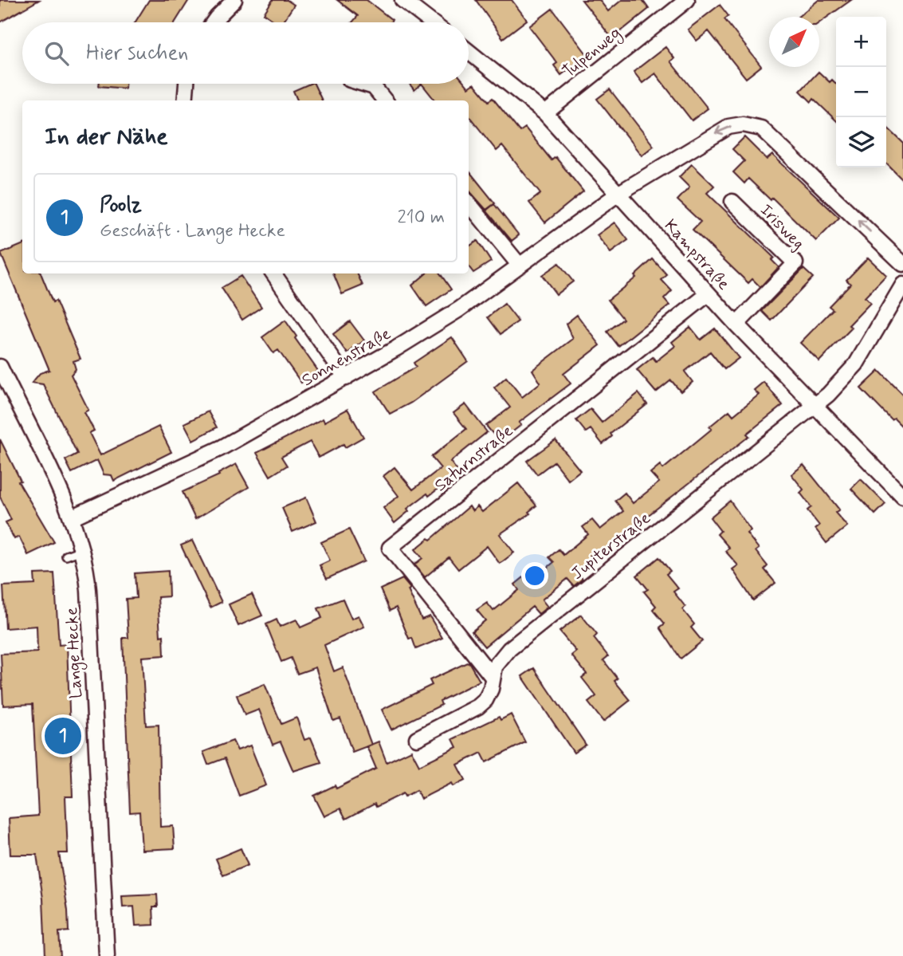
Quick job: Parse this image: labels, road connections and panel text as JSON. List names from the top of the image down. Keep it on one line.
{"streets":{"street":["Tulpenweg","Irisweg","Kampstraße","Sonnenstraße","Saturnstraße","Jupiterstraße","Lange Hecke"]},"crossings":[["Tulpenweg","Kampstraße"],["Irisweg","Kampstraße"],["Kampstraße","Sonnenstraße"],["Kampstraße","Saturnstraße"],["Kampstraße","Jupiterstraße"],["Sonnenstraße","Lange Hecke"],["Saturnstraße","Jupiterstraße"]],"north":"top right","page":{"map_buttons":["+","−"],"search":"Hier suchen","heading":"In der Nähe","list":[{"mark":"1","name":"Poolz","note":"Geschäft · Lange Hecke","value":"210 m"}],"pins":"1"}}
